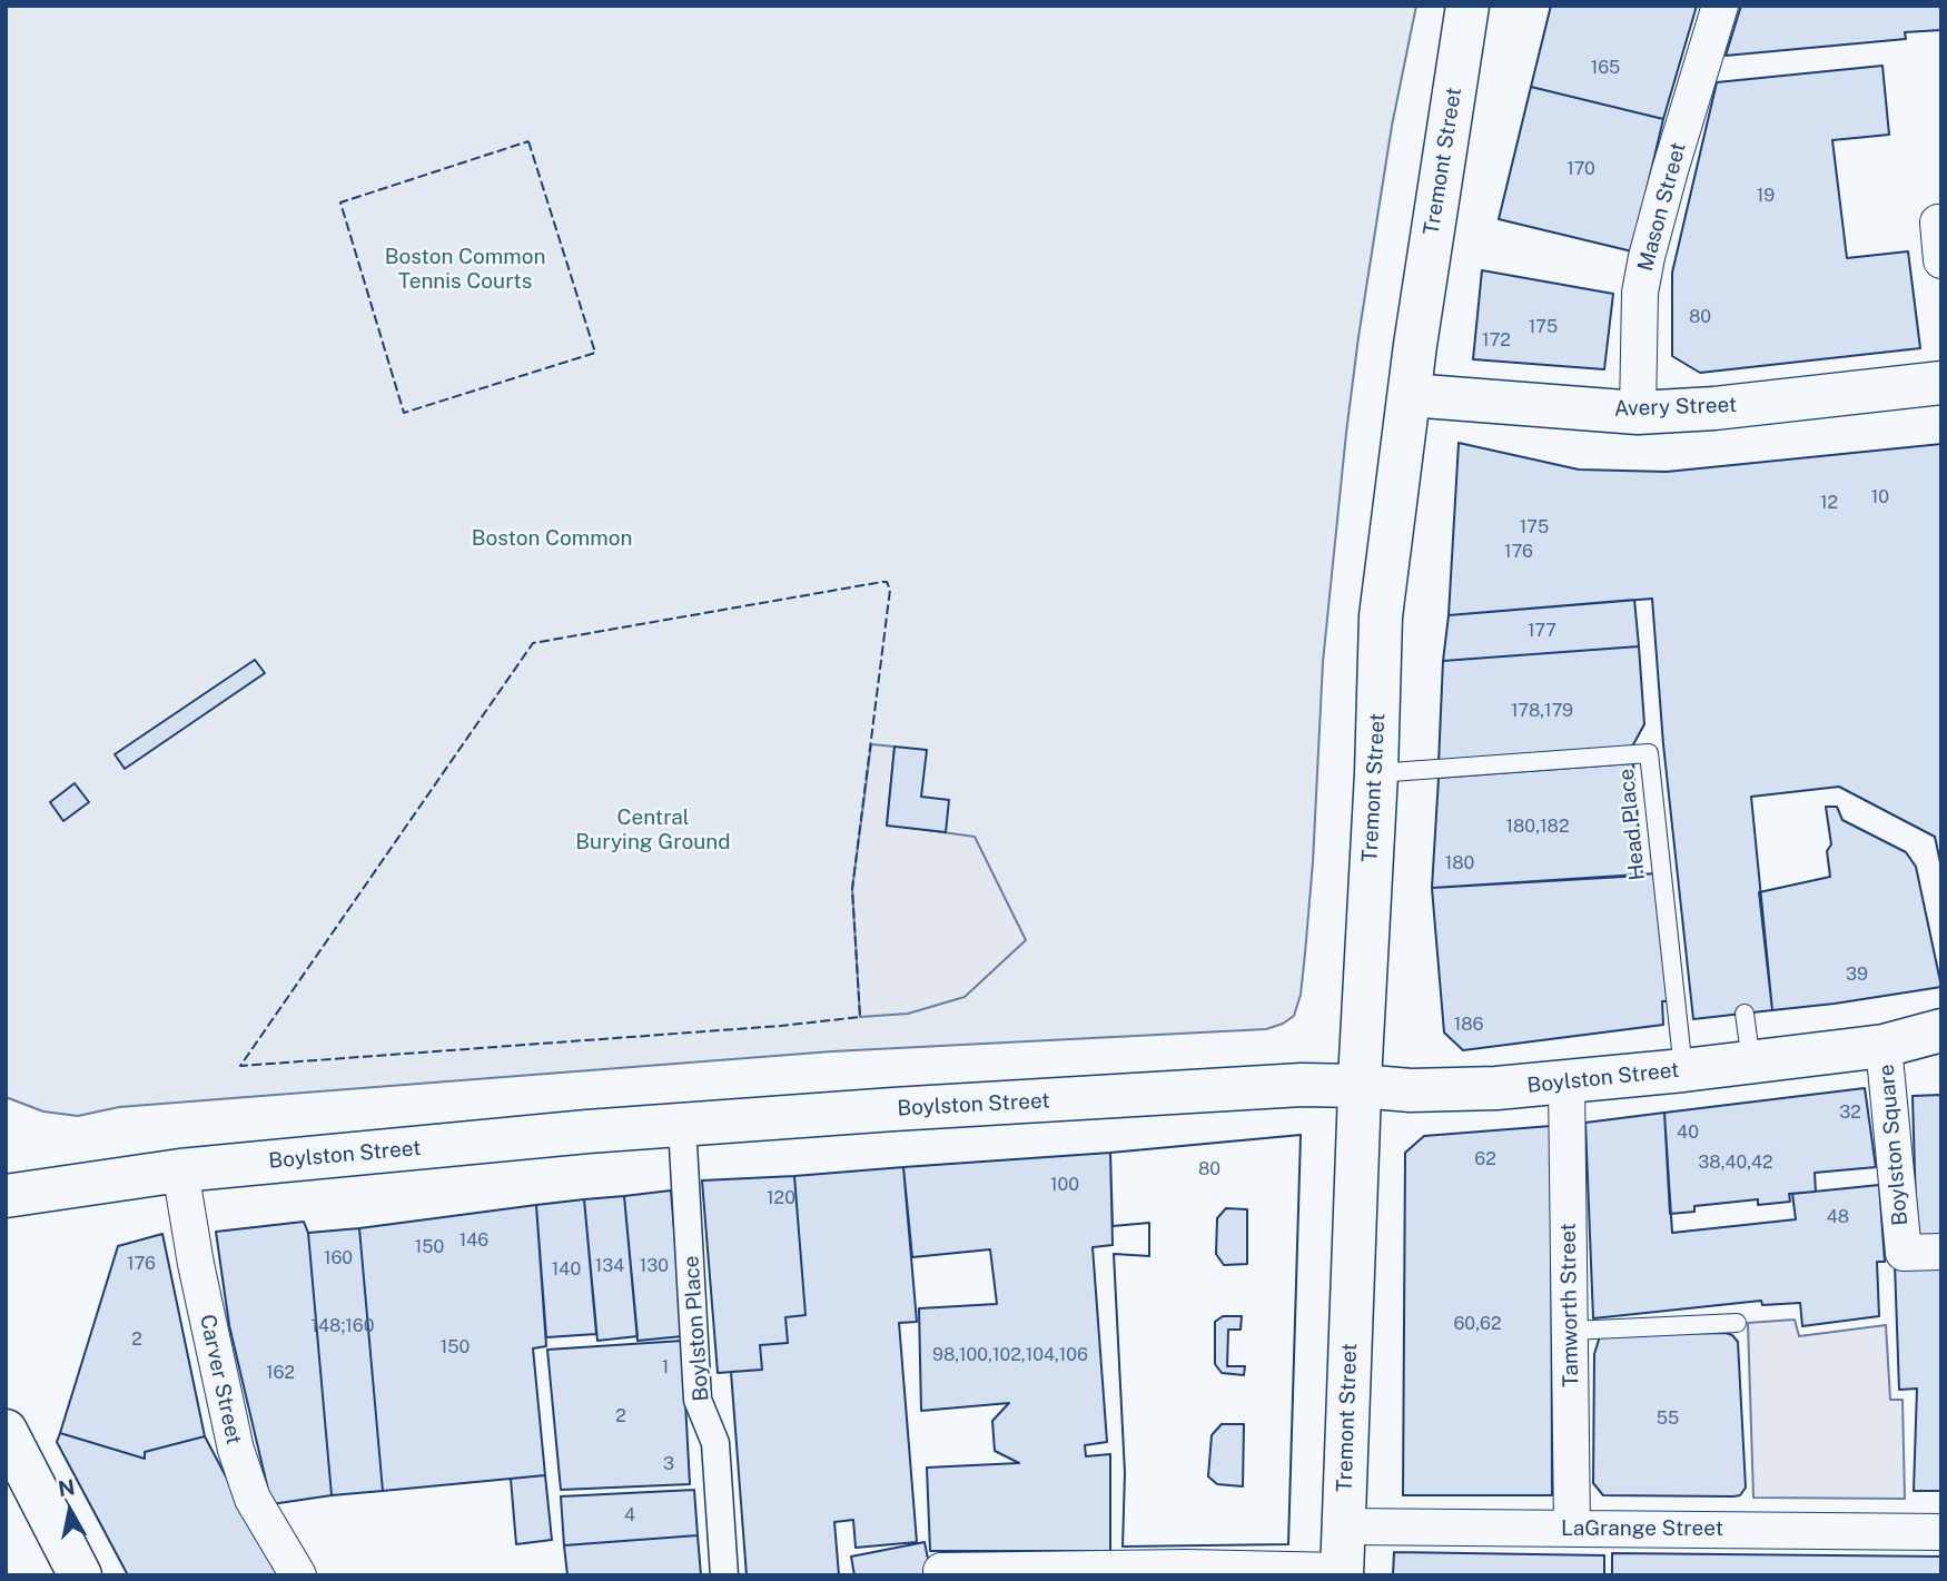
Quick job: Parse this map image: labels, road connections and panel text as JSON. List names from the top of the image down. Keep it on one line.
{"streets":{"main road":["Tremont Street","Avery Street","Boylston Street"],"street":["Mason Street","Boylston Square","Tamworth Street","Boylston Place","Carver Street","LaGrange Street"],"lane":["Head Place"]},"crossings":[["Tremont Street","Avery Street"],["Tremont Street","Head Place"],["Tremont Street","Boylston Street"],["Tremont Street","LaGrange Street"],["Mason Street","Avery Street"],["Head Place","Boylston Street"],["Boylston Street","Boylston Square"],["Boylston Street","Tamworth Street"],["Boylston Street","Boylston Place"],["Boylston Street","Carver Street"],["Tamworth Street","LaGrange Street"]],"parks":["Boston Common Tennis Courts","Boston Common","Central Burying Ground"],"house_numbers":["165","170","19","80","175","172","10","12","175","176","177","178,179","180,182","180","39","186","32","40","62","38,40,42","80","100","120","48","146","150","160","176","134","130","140","60,62","148;160","2","150","98,100,102,104,106","1","162","2","55","3","4"],"north":"top"}
